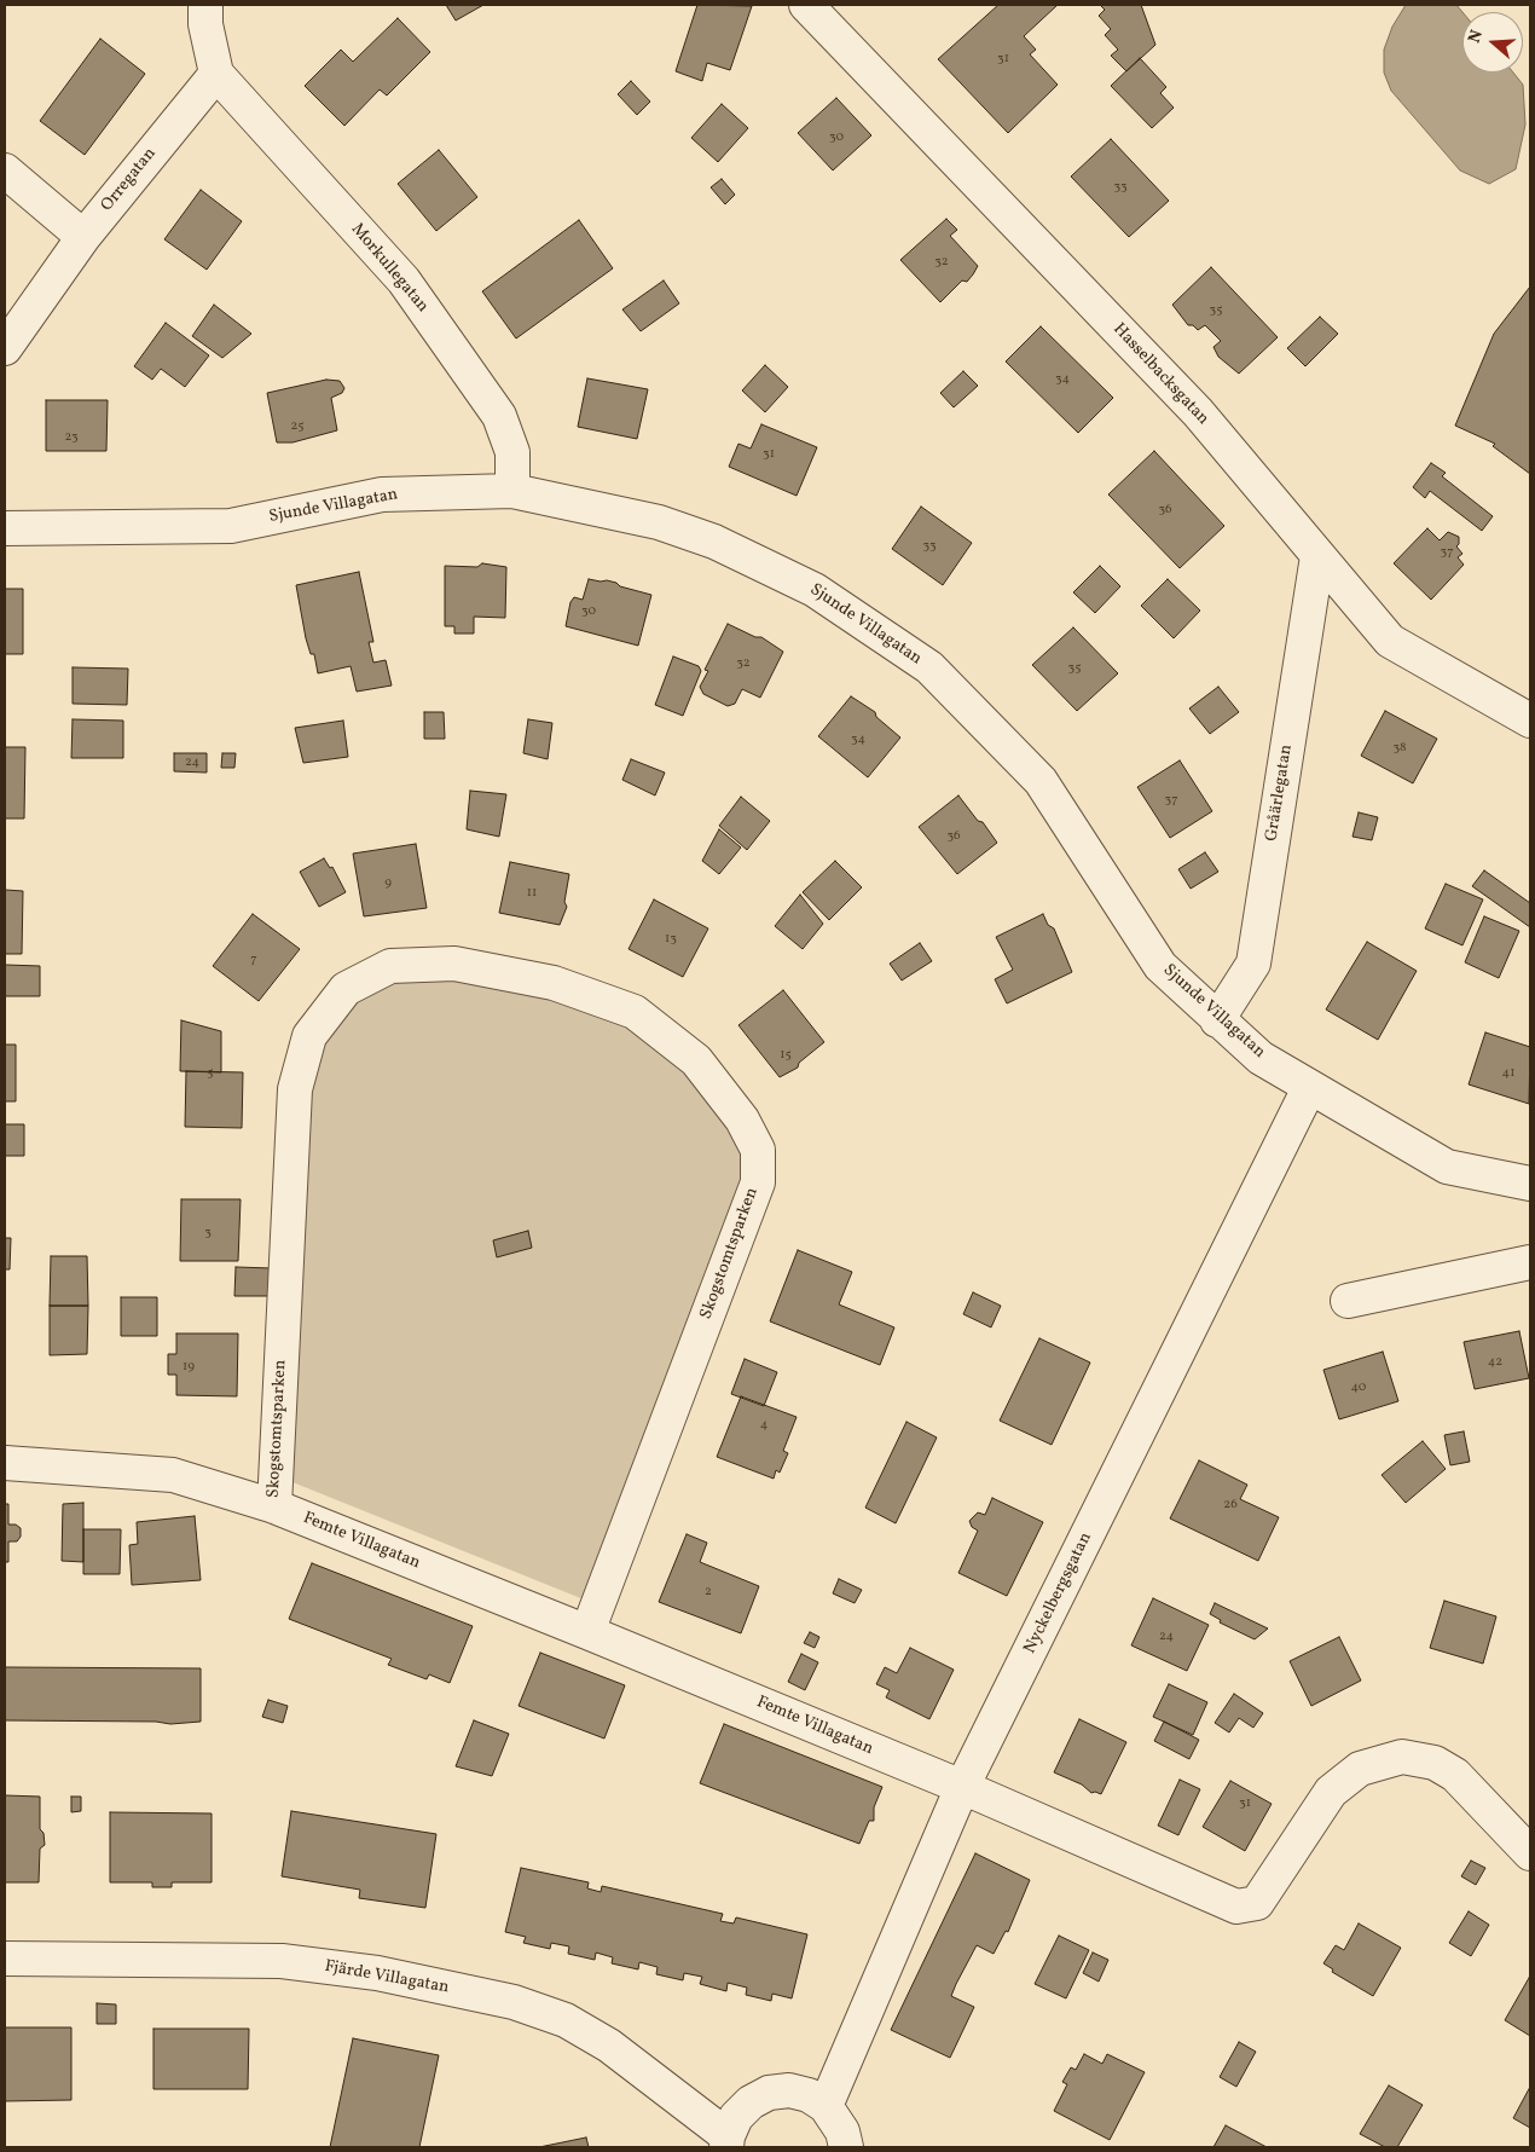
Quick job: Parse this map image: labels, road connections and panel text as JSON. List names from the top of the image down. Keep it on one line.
{"streets":{"street":["Orregatan","Morkullegatan","Hasselbacksgatan","Sjunde Villagatan","Gråärlegatan","Skogstomtsparken","Femte Villagatan","Nyckelbergsgatan","Fjärde Villagatan"]},"crossings":[["Orregatan","Morkullegatan"],["Morkullegatan","Sjunde Villagatan"],["Hasselbacksgatan","Gråärlegatan"],["Sjunde Villagatan","Gråärlegatan"],["Sjunde Villagatan","Nyckelbergsgatan"],["Skogstomtsparken","Femte Villagatan"],["Femte Villagatan","Nyckelbergsgatan"]],"house_numbers":["31","30","33","32","35","34","25","23","31","36","33","37","30","32","35","34","38","24","37","36","9","11","13","7","15","5","41","3","42","19","40","4","26","2","24","31"],"north":"left"}
